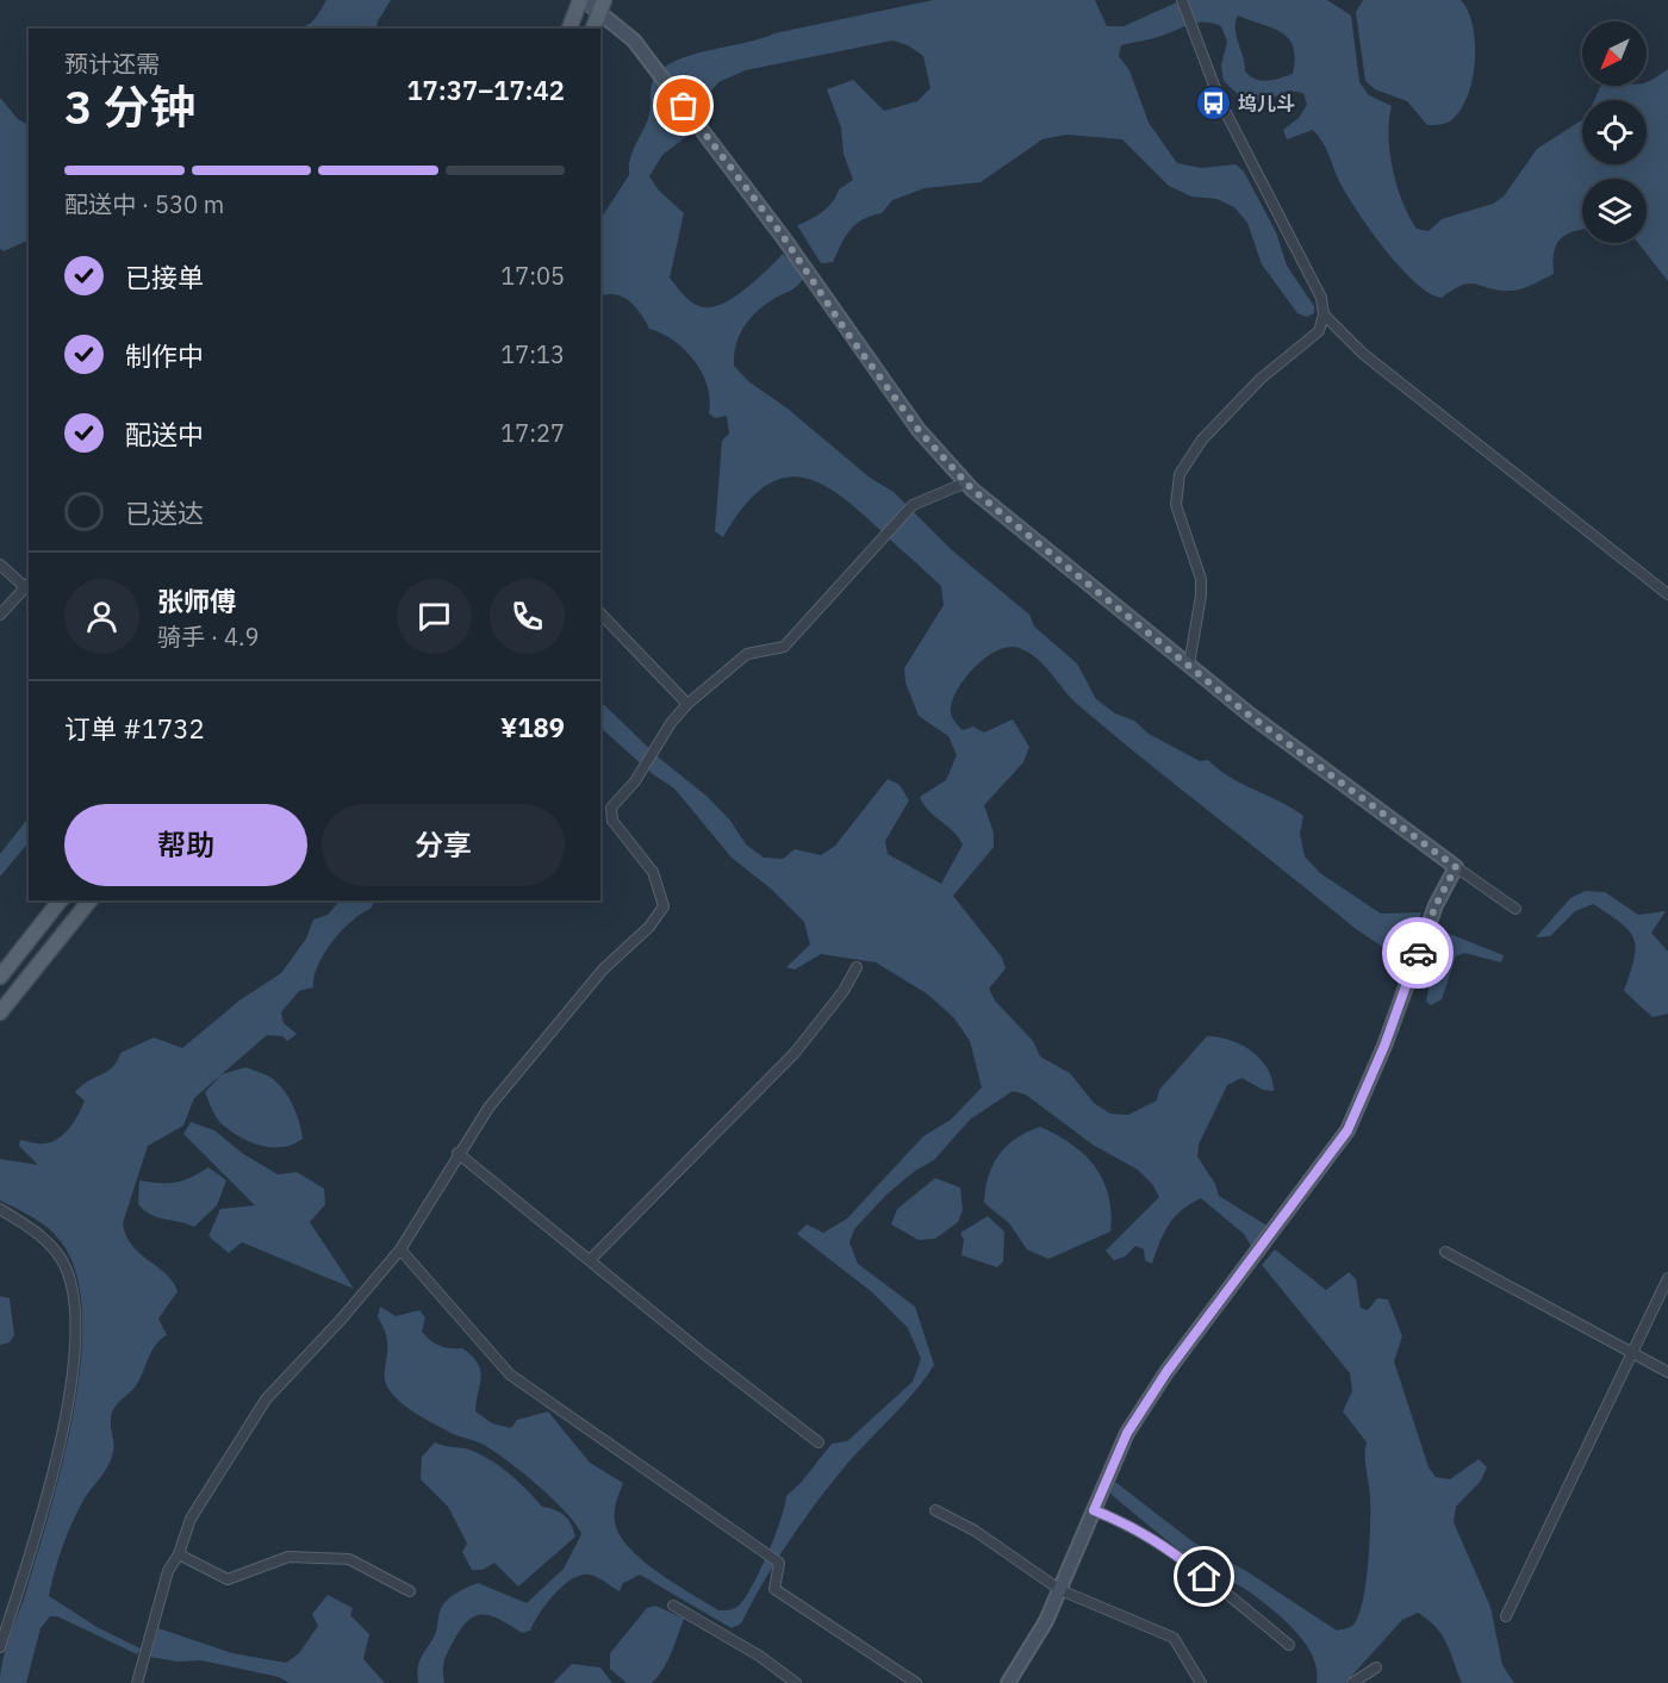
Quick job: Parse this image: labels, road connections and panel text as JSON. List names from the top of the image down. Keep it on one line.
{"places":{"bus stop":["坞儿斗"]},"north":"bottom left","page":{"heading":["3 分钟","预计还需","17:37–17:42"],"panel":["张师傅","骑手 · 4.9","订单 #1732","¥189"],"bar":"配送中 · 530 m","list":[["已接单","17:05"],["制作中","17:13"],["配送中","17:27"],"已送达"],"buttons":["帮助","分享"]}}
